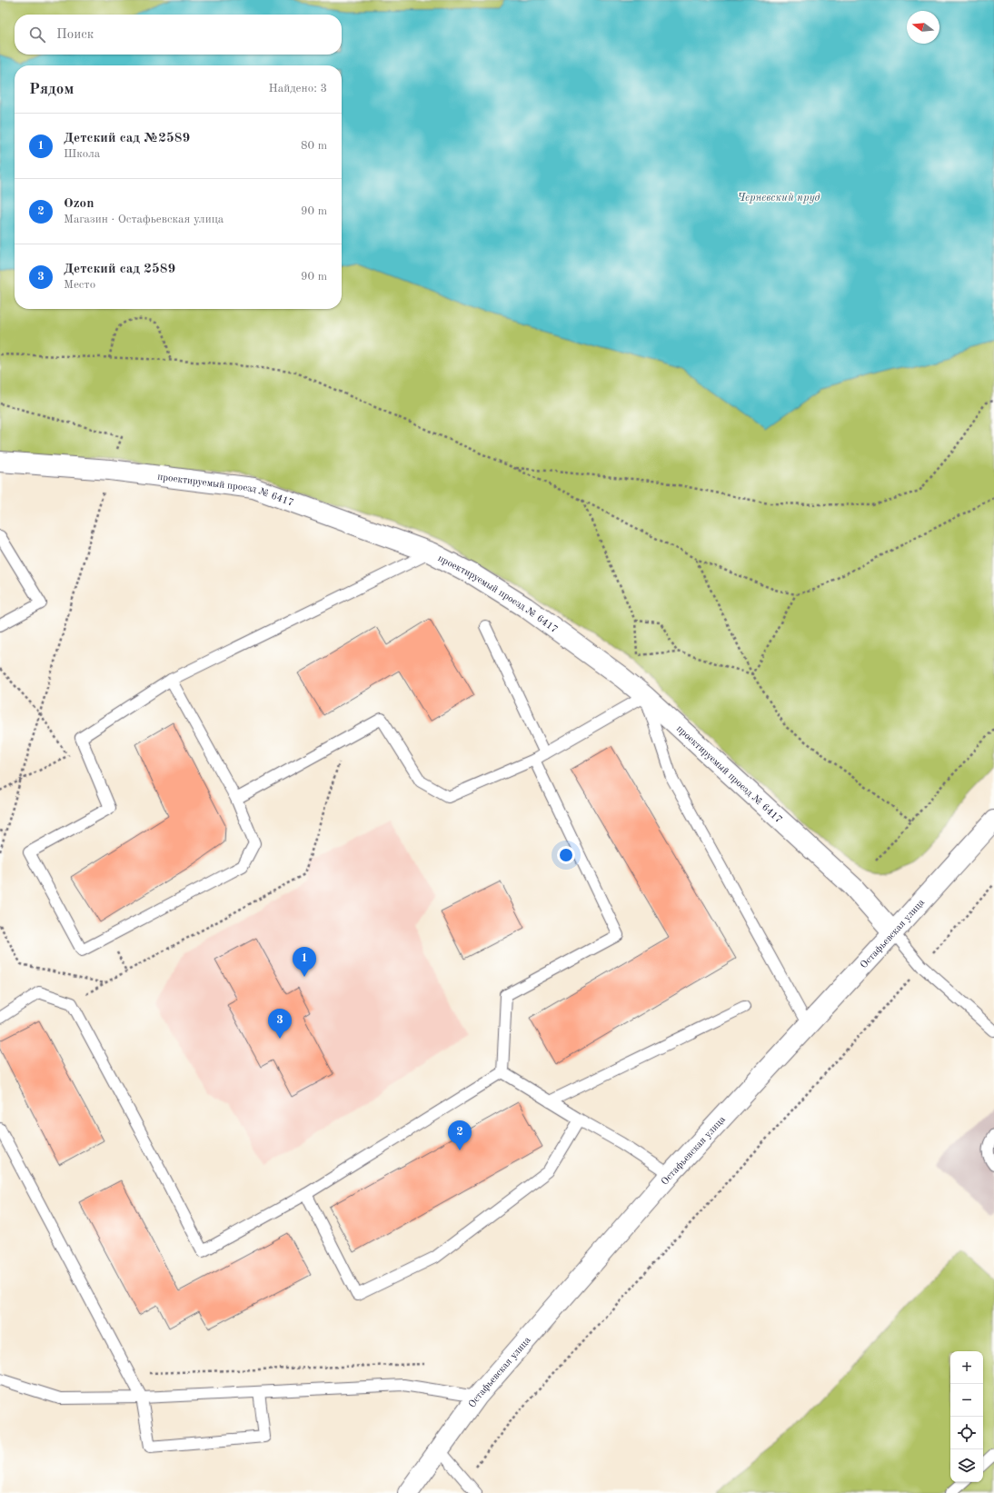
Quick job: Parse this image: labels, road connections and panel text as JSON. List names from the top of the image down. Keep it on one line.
{"streets":{"street":["проектируемый проезд № 6417","Остафьевская улица"]},"crossings":[["проектируемый проезд № 6417","Остафьевская улица"]],"water":["Черневский пруд"],"north":"left","page":{"search":"Поиск","heading":["Рядом","Найдено: 3"],"list":[{"mark":"1","name":"Детский сад №2589","note":"Школа","value":"80 m"},{"mark":"2","name":"Ozon","note":"Магазин · Остафьевская улица","value":"90 m"},{"mark":"3","name":"Детский сад 2589","note":"Место","value":"90 m"}],"pins":["1","3","2"],"map_buttons":["+","−"]}}
